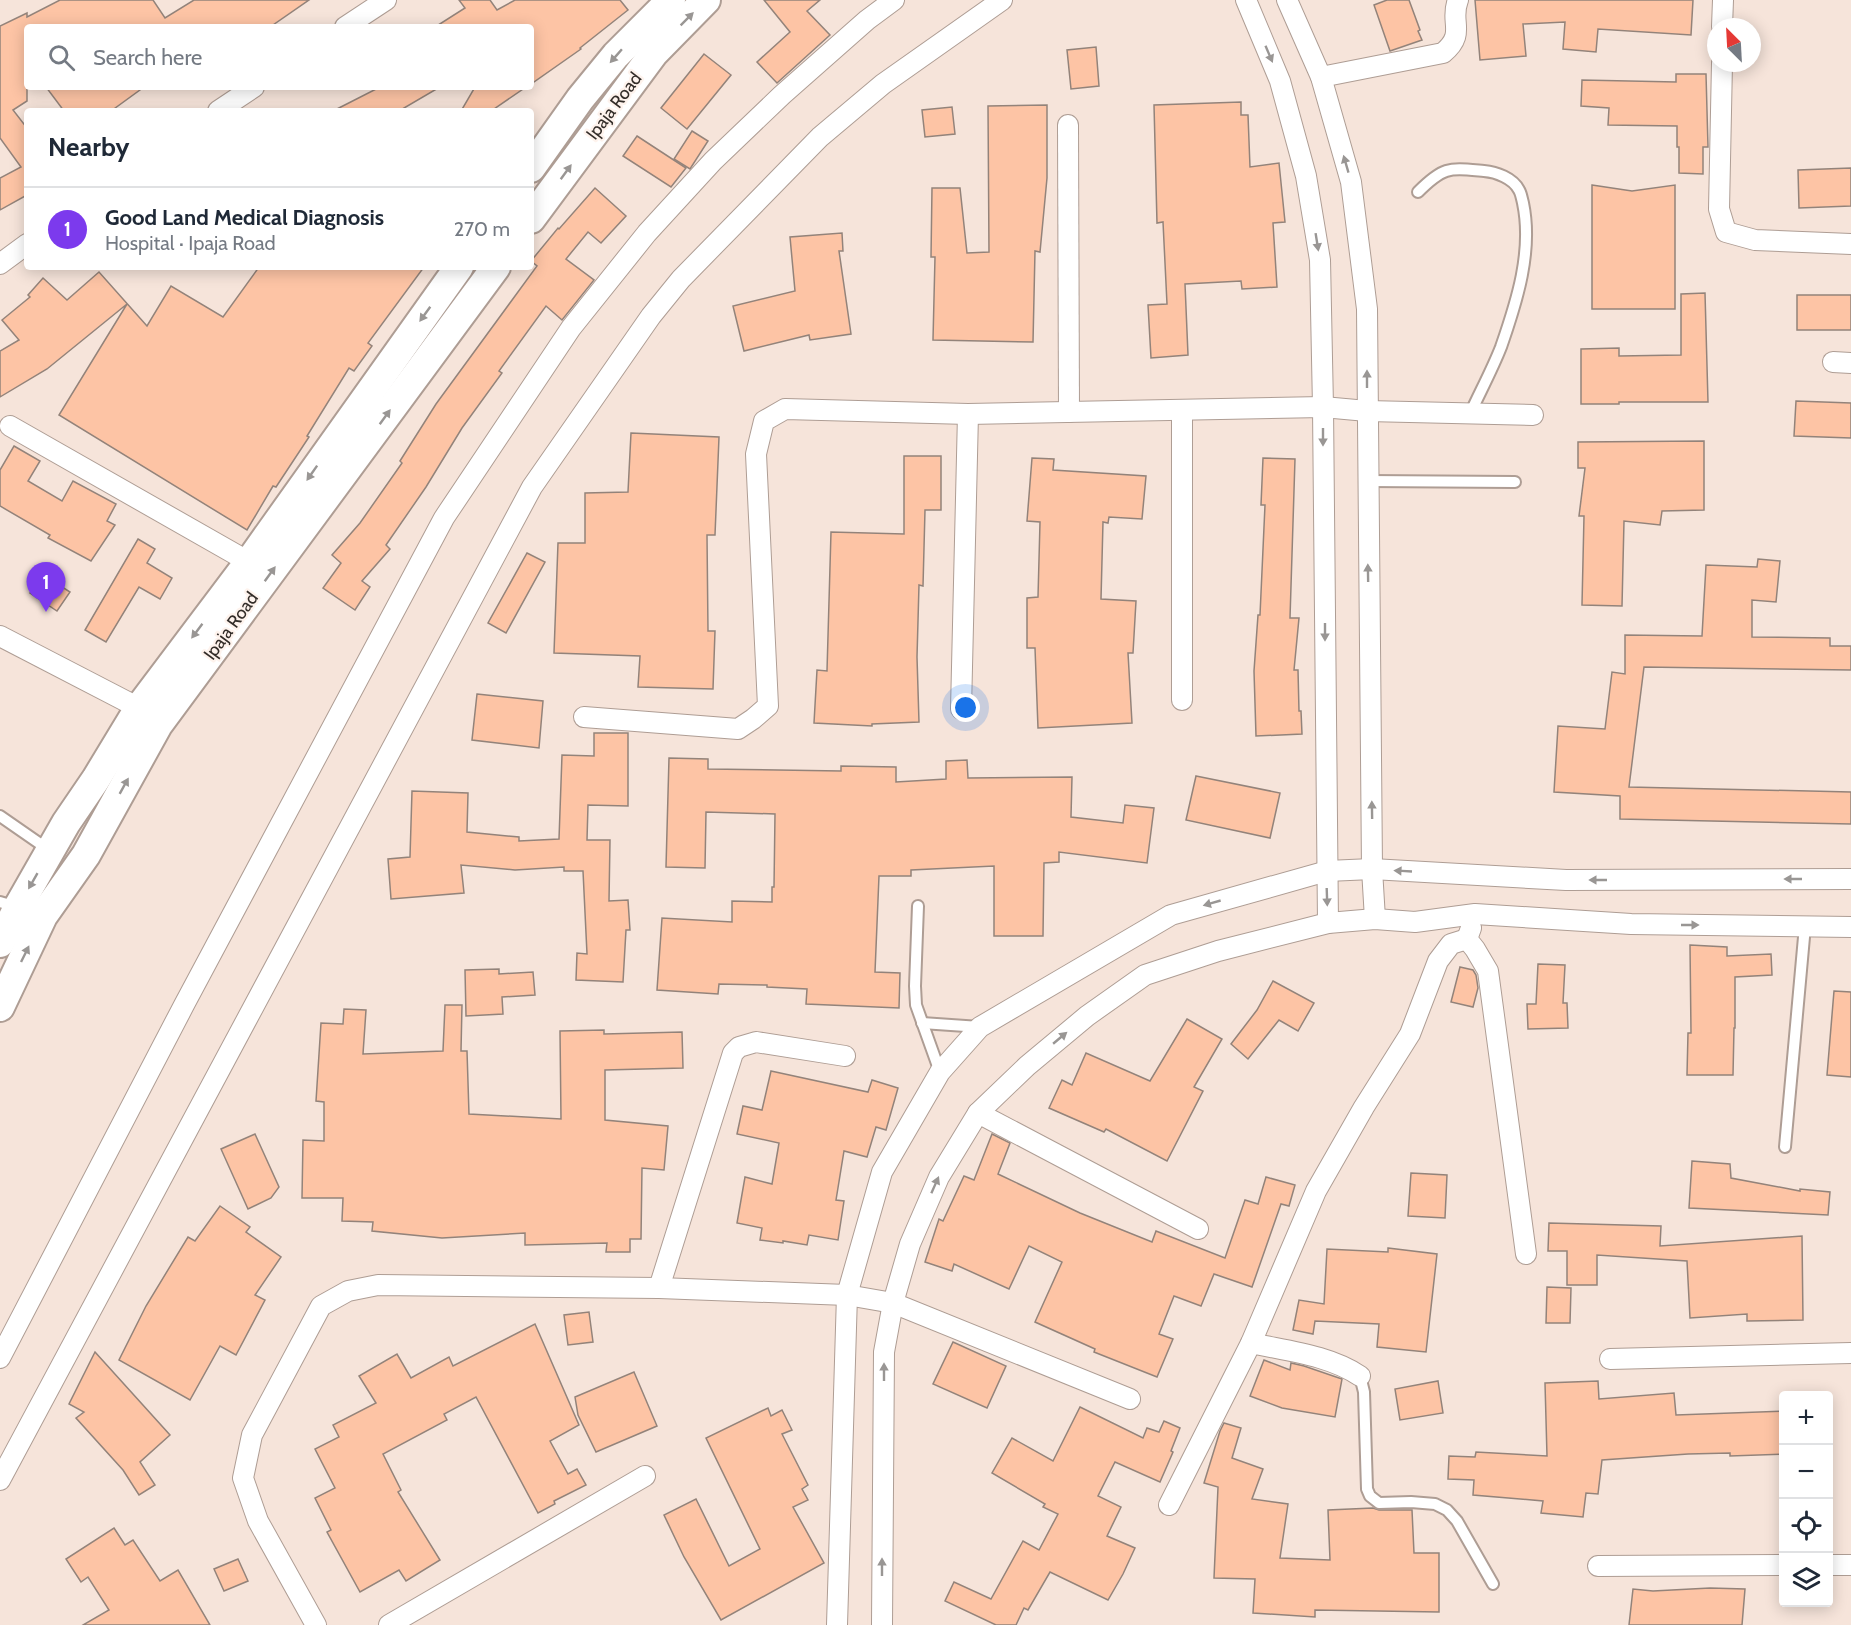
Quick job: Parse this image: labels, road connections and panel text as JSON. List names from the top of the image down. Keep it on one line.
{"streets":{"main road":["Ipaja Road"]},"north":"top left","page":{"search":"Search here","heading":"Nearby","list":[{"mark":"1","name":"Good Land Medical Diagnosis","note":"Hospital · Ipaja Road","value":"270 m"}],"pins":"1","map_buttons":["+","−"]}}
